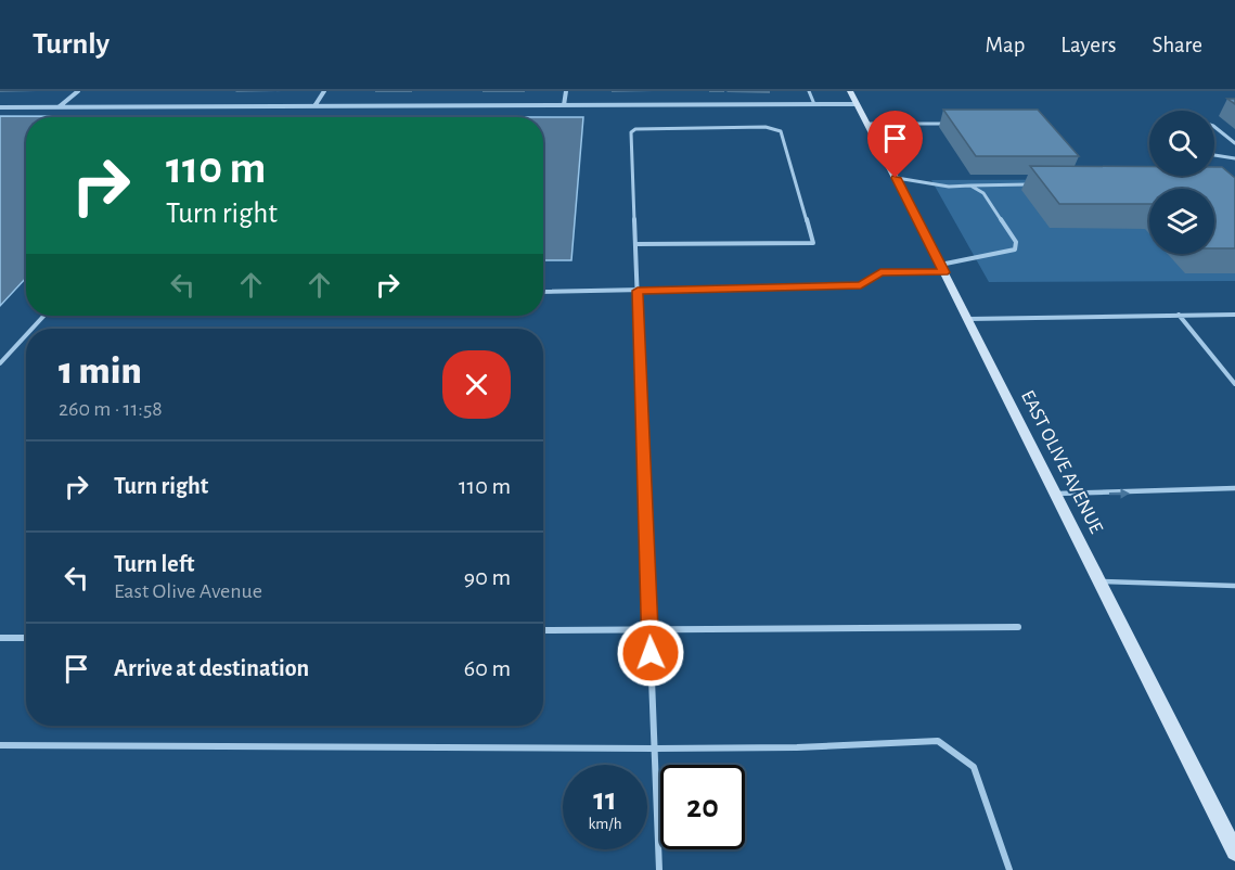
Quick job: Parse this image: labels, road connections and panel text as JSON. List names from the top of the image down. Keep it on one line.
{"streets":{"main road":["EAST OLIVE AVENUE"]},"page":{"header":"Turnly","nav":["Map","Layers","Share"],"turn":["110 m","Turn right"],"heading":["1 min","260 m · 11:58"],"list":[{"name":"Turn right","value":"110 m"},{"name":"Turn left","note":"East Olive Avenue","value":"90 m"},{"name":"Arrive at destination","value":"60 m"}],"speed":"11 km/h","limit":"20"}}
